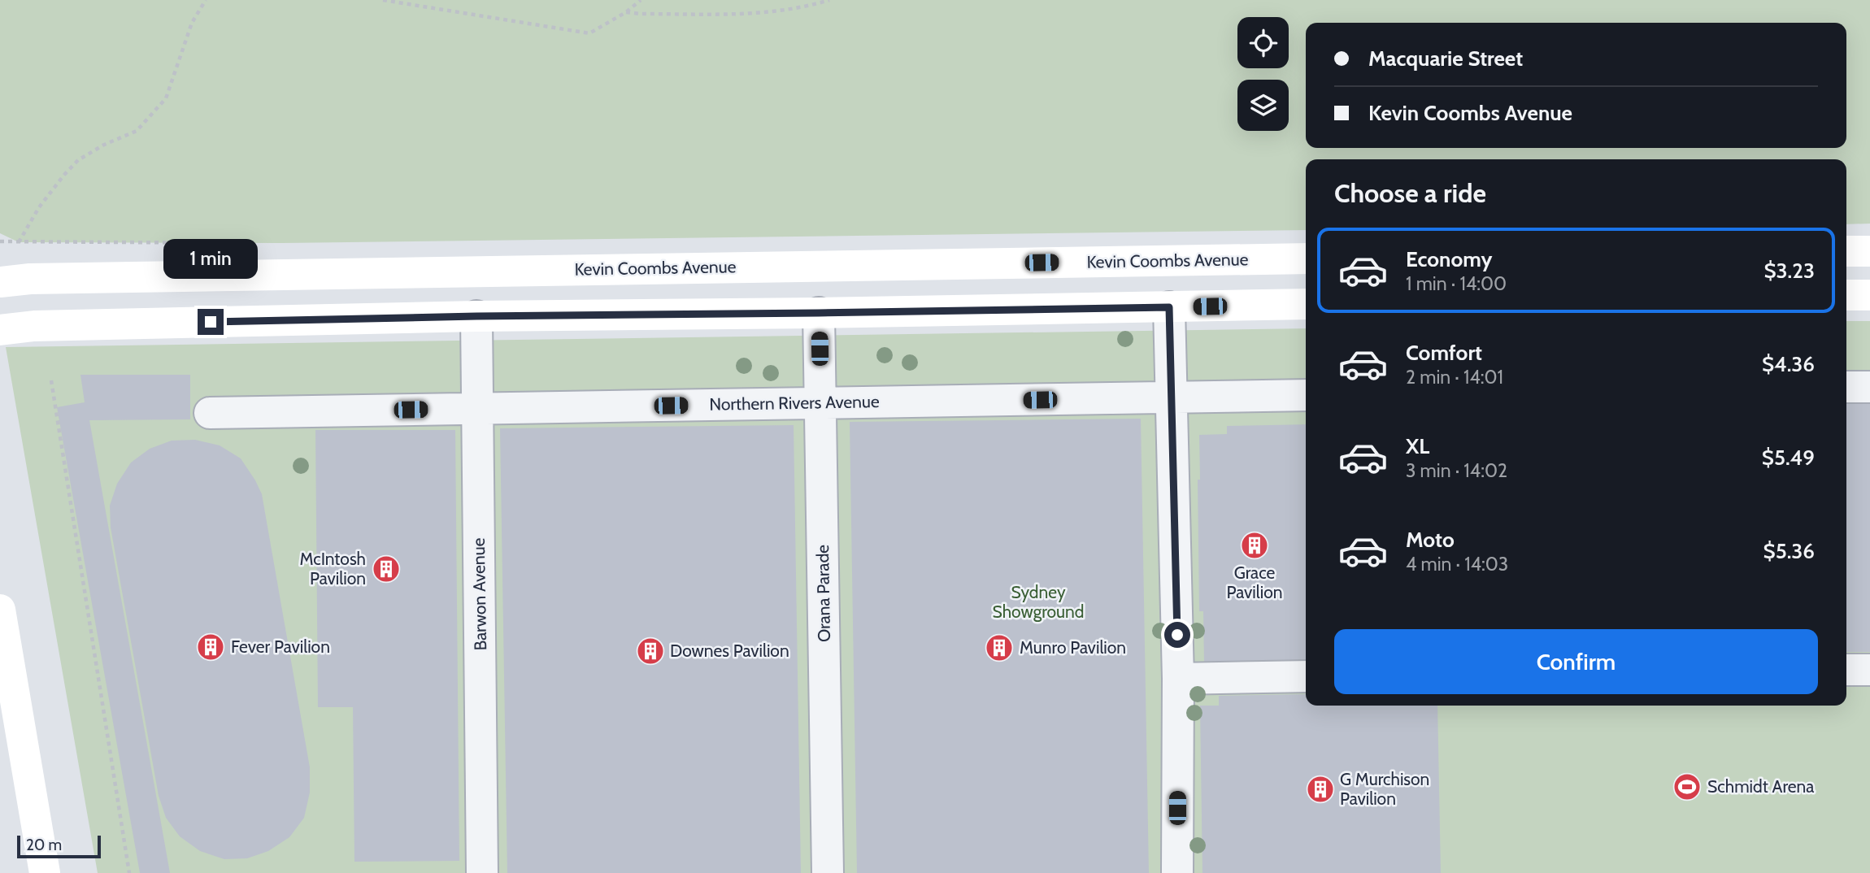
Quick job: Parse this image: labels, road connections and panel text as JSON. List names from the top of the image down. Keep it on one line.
{"streets":{"main road":["Kevin Coombs Avenue"],"street":["Northern Rivers Avenue","Orana Parade","Barwon Avenue"]},"crossings":[["Northern Rivers Avenue","Orana Parade"],["Northern Rivers Avenue","Barwon Avenue"]],"parks":["Sydney Showground"],"places":{"building":["Grace Pavilion","McIntosh Pavilion","Fever Pavilion","Munro Pavilion","Downes Pavilion","G Murchison Pavilion"],"sports":["Schmidt Arena"]},"scale_bar":"20 m","page":{"banner":["Macquarie Street","Kevin Coombs Avenue"],"heading":"Choose a ride","list":[{"name":"Economy","note":"1 min · 14:00","value":"$3.23"},{"name":"Comfort","note":"2 min · 14:01","value":"$4.36"},{"name":"XL","note":"3 min · 14:02","value":"$5.49"},{"name":"Moto","note":"4 min · 14:03","value":"$5.36"}],"bubble":"1 min","buttons":"Confirm","scale":"20 m"}}
